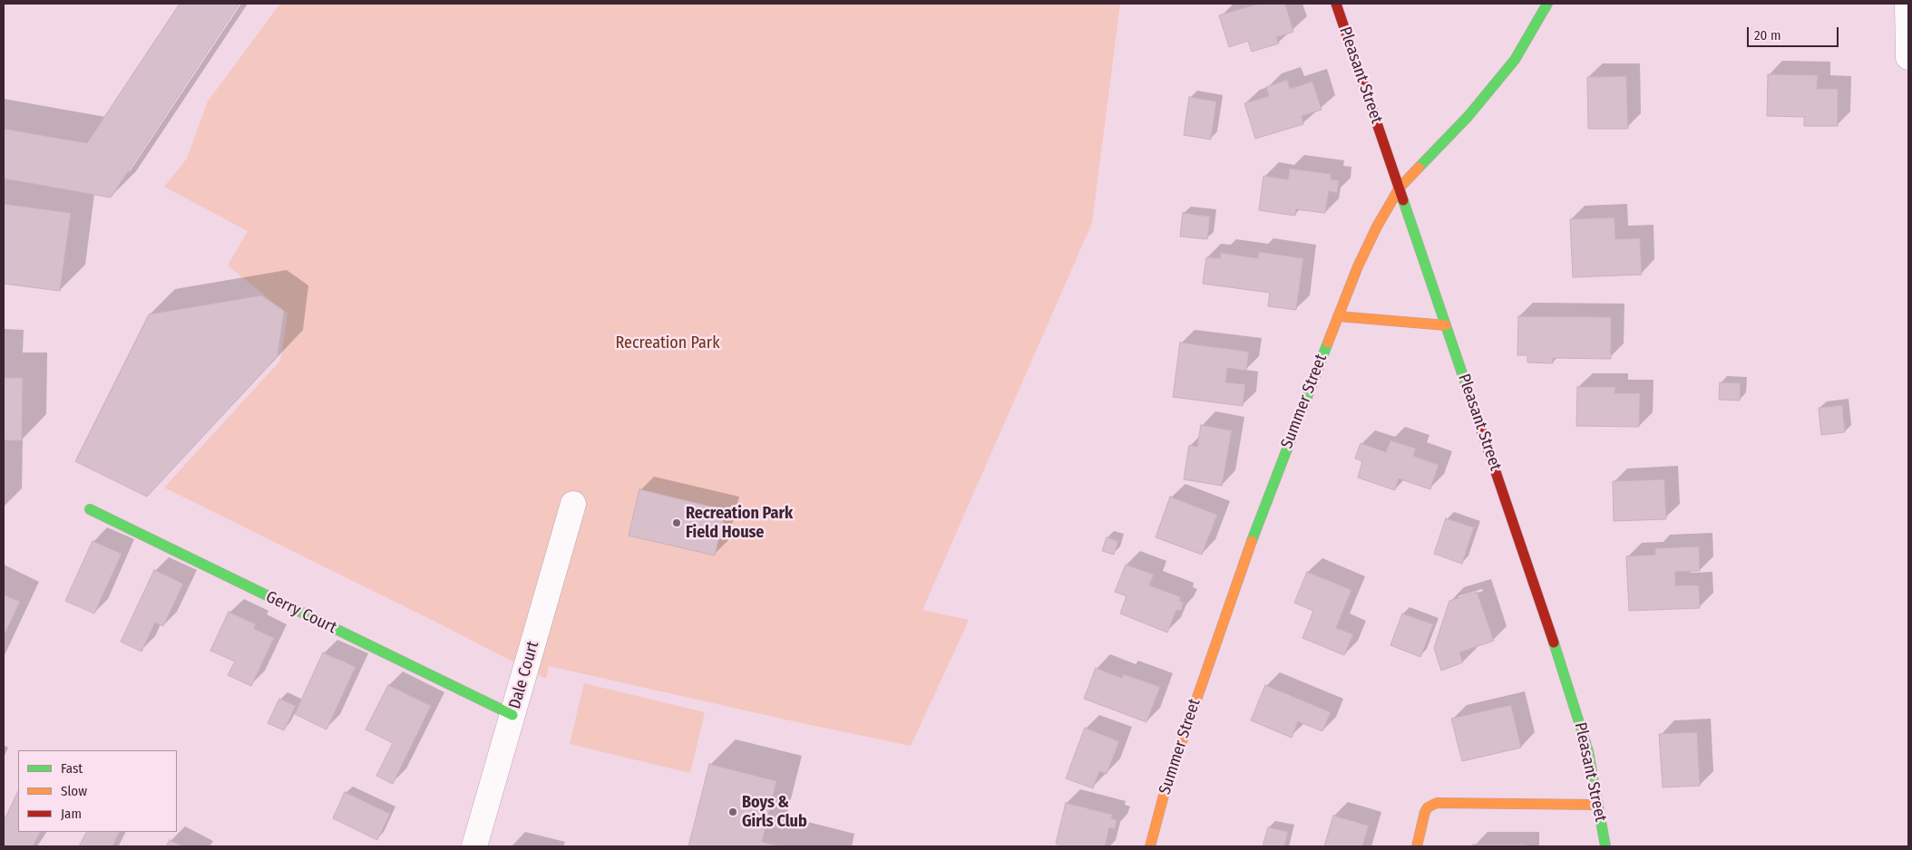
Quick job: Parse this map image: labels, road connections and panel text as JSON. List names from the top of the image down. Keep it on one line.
{"streets":{"street":["Pleasant Street","Summer Street","Gerry Court","Dale Court"]},"crossings":[["Pleasant Street","Summer Street"],["Gerry Court","Dale Court"]],"parks":["Recreation Park"],"places":["Recreation Park Field House","Boys & Girls Club"],"legend":["Fast","Slow","Jam"],"scale_bar":"20 m"}
